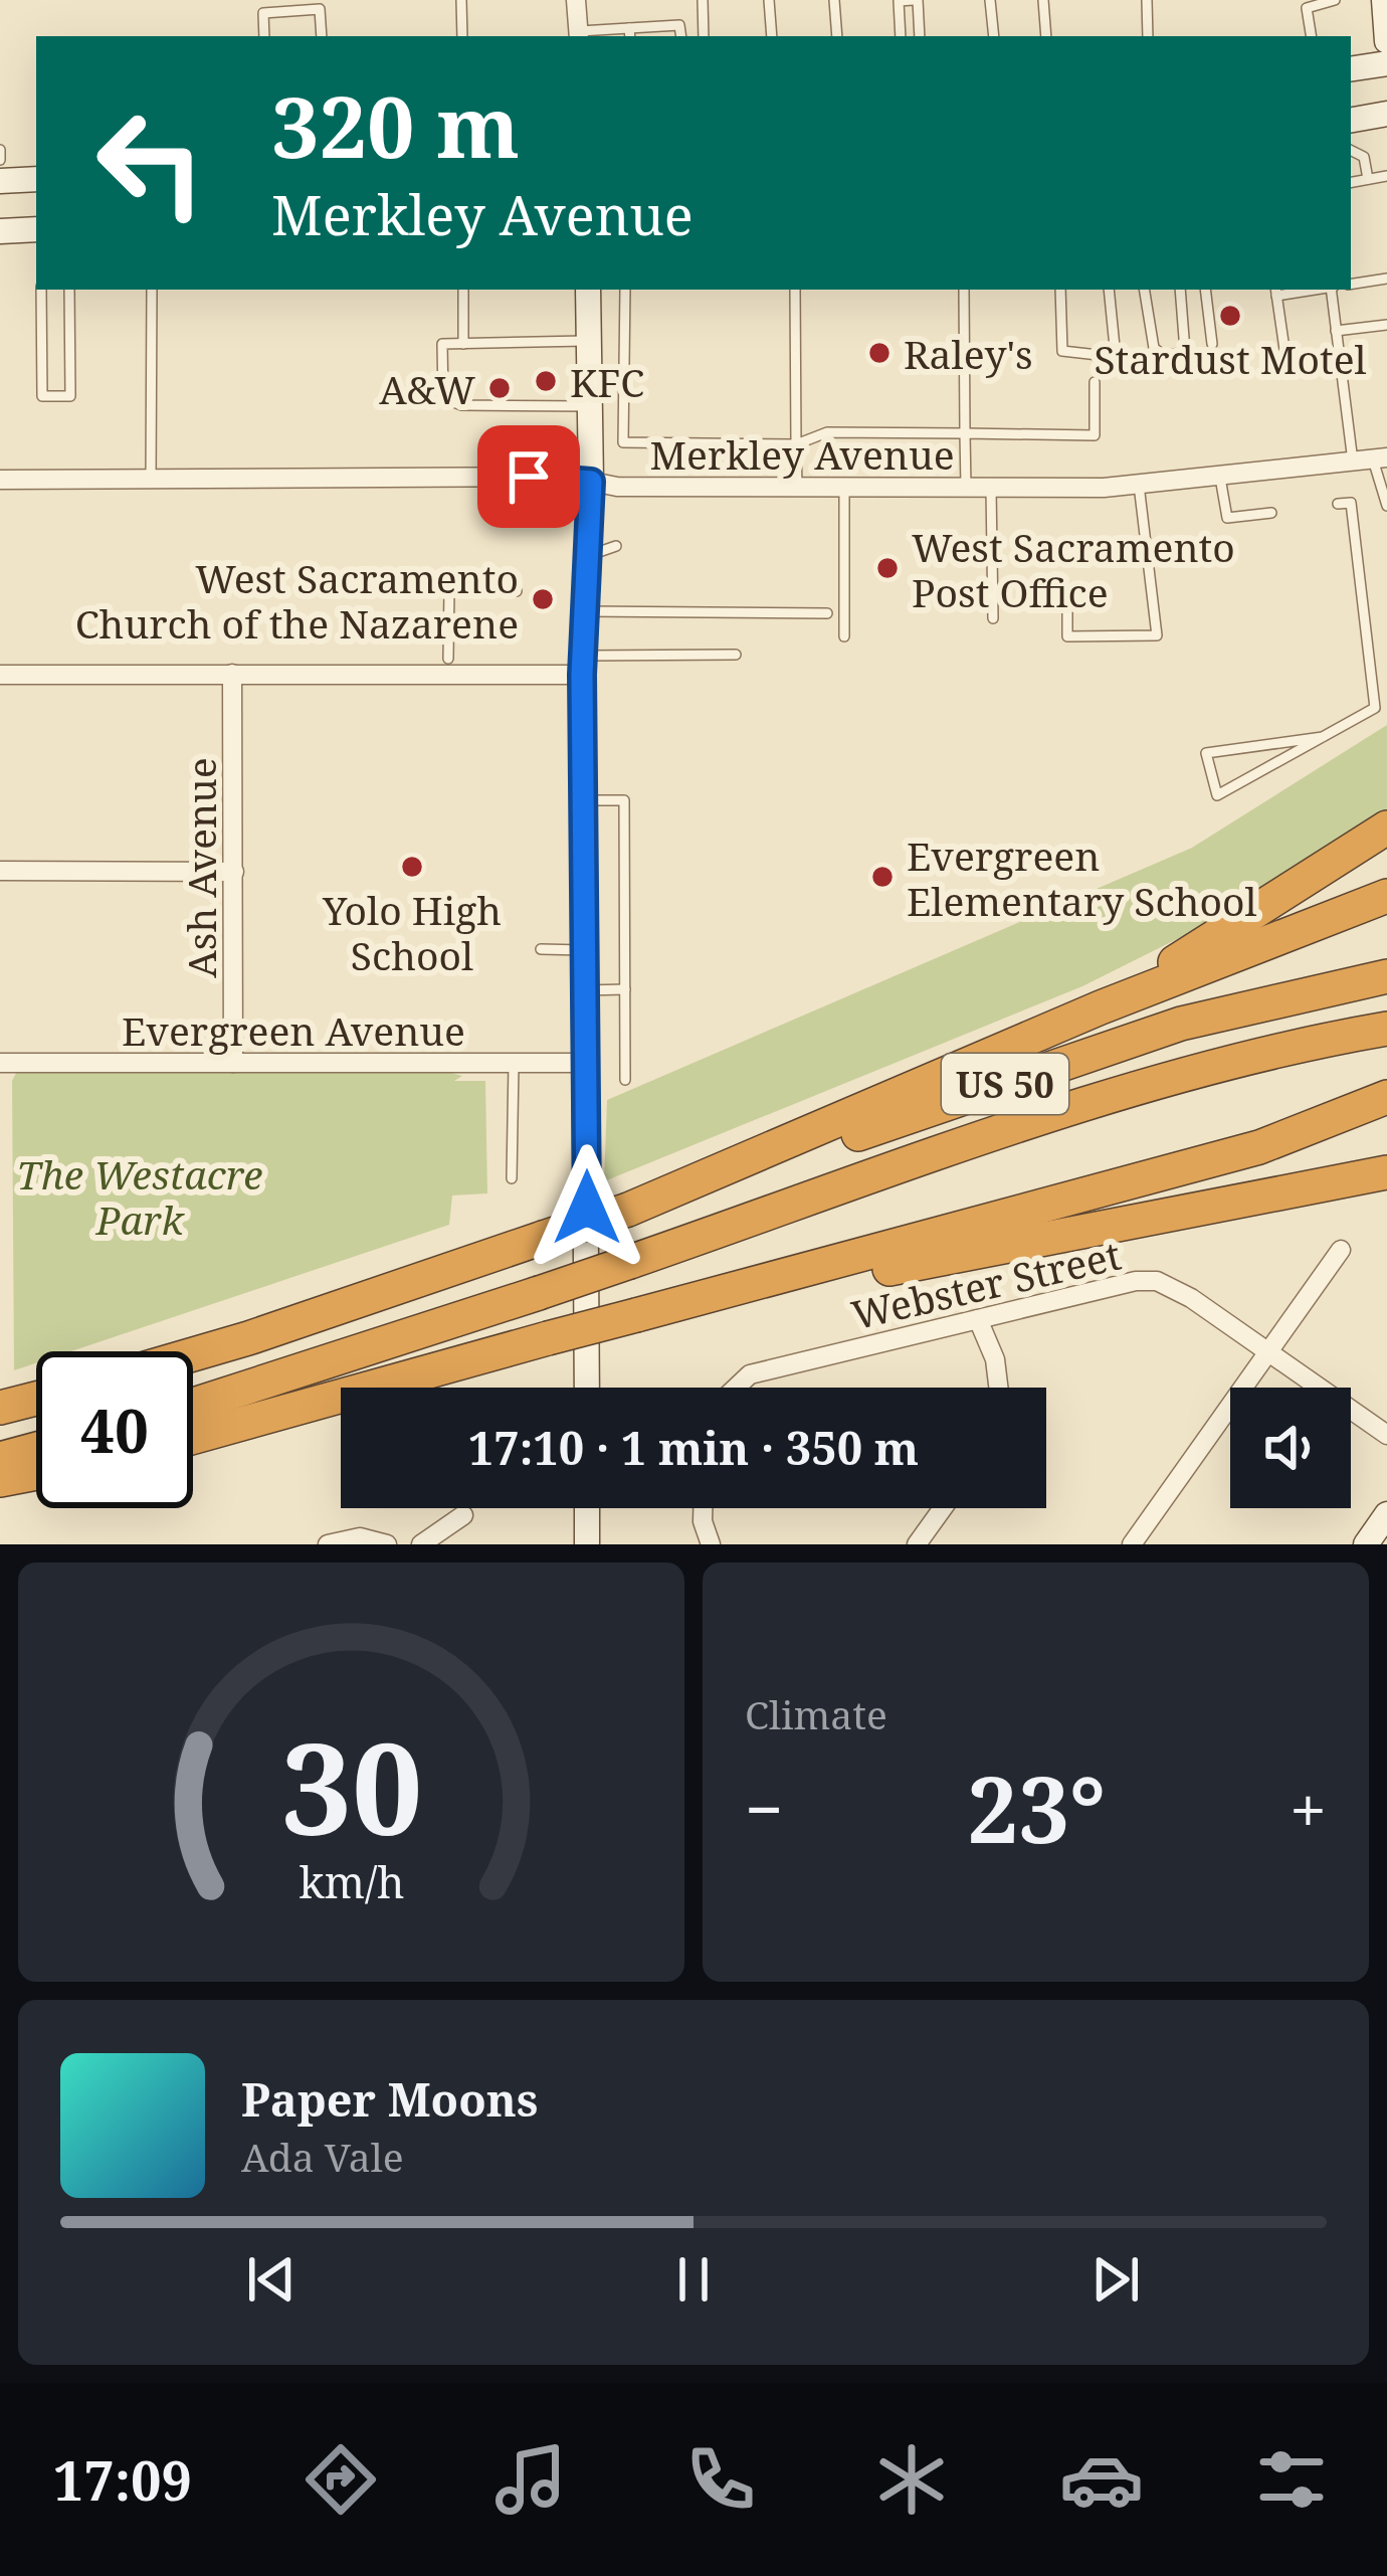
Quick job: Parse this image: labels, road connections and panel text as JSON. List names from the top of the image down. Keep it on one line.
{"streets":{"highway":["US 50"],"street":["Merkley Avenue","Ash Avenue","Evergreen Avenue","Webster Street"]},"crossings":[["Ash Avenue","Evergreen Avenue"]],"parks":["The Westacre Park"],"places":["Stardust Motel","Raley's","KFC","A&W","West Sacramento Post Office","West Sacramento Church of the Nazarene","Yolo High School","Evergreen Elementary School"],"page":{"turn":["320 m","Merkley Avenue"],"limit":"40","trip":"17:10 · 1 min · 350 m","tile":"Climate","heat":["−","23°","+"],"song":["Paper Moons","Ada Vale"],"tabs":"17:09","gauge":["30","km/h"]}}
